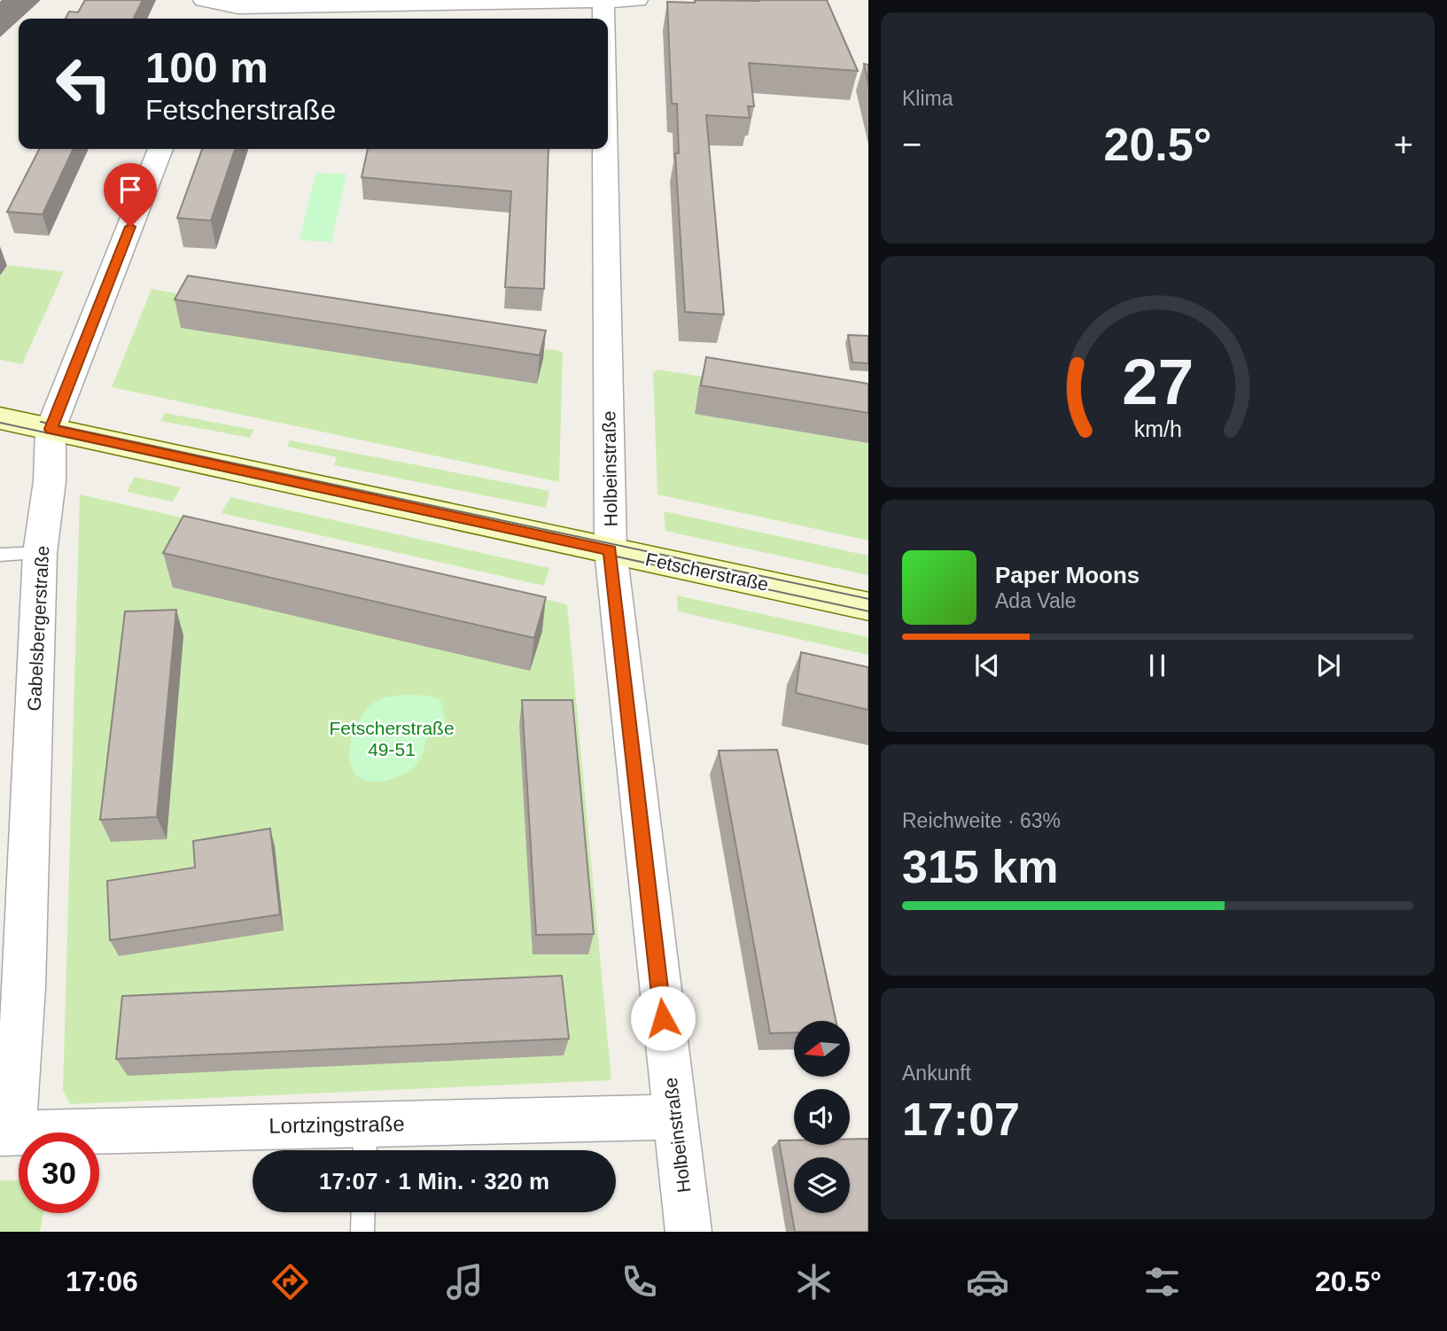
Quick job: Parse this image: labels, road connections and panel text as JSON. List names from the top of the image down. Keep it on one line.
{"streets":{"main road":["Fetscherstraße"],"street":["Holbeinstraße","Gabelsbergerstraße","Lortzingstraße"]},"crossings":[["Holbeinstraße","Fetscherstraße"],["Holbeinstraße","Lortzingstraße"],["Fetscherstraße","Gabelsbergerstraße"],["Gabelsbergerstraße","Lortzingstraße"]],"parks":["Fetscherstraße 49-51"],"north":"left","page":{"tile":["Klima",["Reichweite · 63%","315 km"],["Ankunft","17:07"]],"turn":["100 m","Fetscherstraße"],"heat":["−","20.5°","+"],"song":["Paper Moons","Ada Vale"],"limit":"30","trip":"17:07 · 1 Min. · 320 m","tabs":["17:06","20.5°"],"gauge":["27","km/h"]}}
